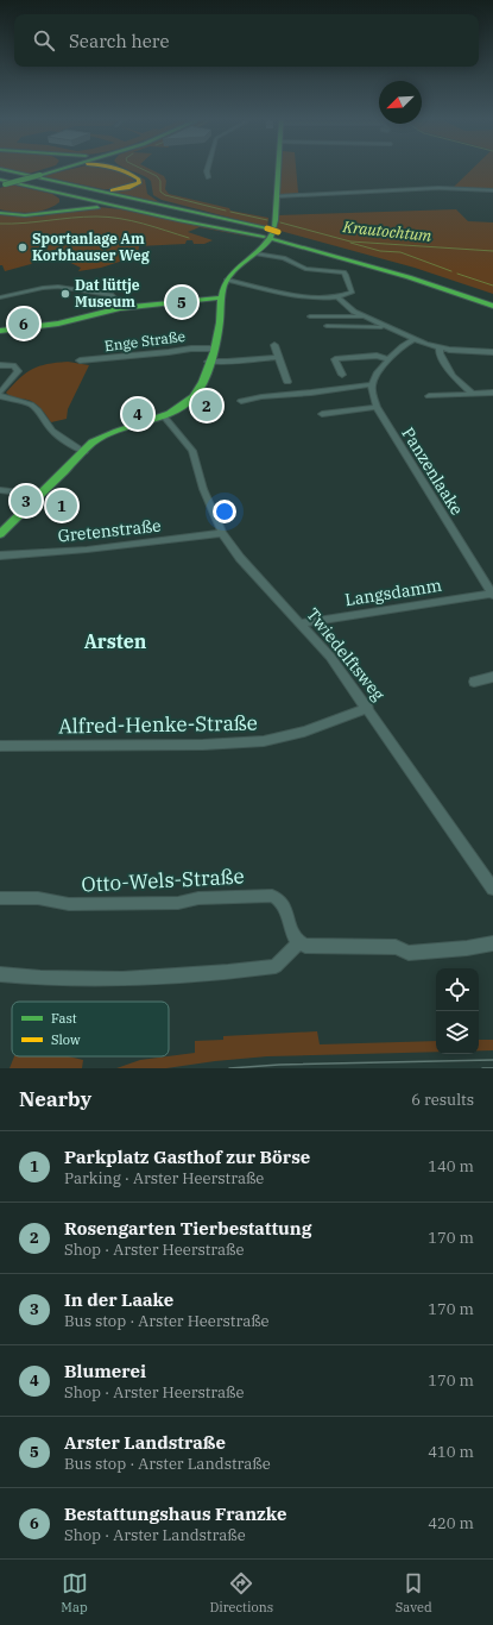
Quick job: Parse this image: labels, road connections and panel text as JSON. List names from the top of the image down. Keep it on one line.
{"streets":{"street":["Enge Straße","Panzenlaake","Gretenstraße","Langsdamm","Twiedelftsweg","Alfred-Henke-Straße","Otto-Wels-Straße"]},"crossings":[["Panzenlaake","Langsdamm"],["Gretenstraße","Twiedelftsweg"],["Langsdamm","Twiedelftsweg"],["Twiedelftsweg","Alfred-Henke-Straße"]],"districts":["Arsten"],"water":["Krautochtum"],"places":["Sportanlage Am Korbhauser Weg","Dat lüttje Museum"],"legend":["Fast","Slow"],"north":"bottom left","page":{"search":"Search here","pins":["5","6","2","4","3","1"],"heading":["Nearby","6 results"],"list":[{"mark":"1","name":"Parkplatz Gasthof zur Börse","note":"Parking · Arster Heerstraße","value":"140 m"},{"mark":"2","name":"Rosengarten Tierbestattung","note":"Shop · Arster Heerstraße","value":"170 m"},{"mark":"3","name":"In der Laake","note":"Bus stop · Arster Heerstraße","value":"170 m"},{"mark":"4","name":"Blumerei","note":"Shop · Arster Heerstraße","value":"170 m"},{"mark":"5","name":"Arster Landstraße","note":"Bus stop · Arster Landstraße","value":"410 m"},{"mark":"6","name":"Bestattungshaus Franzke","note":"Shop · Arster Landstraße","value":"420 m"}],"nav":["Map","Directions","Saved"]}}
